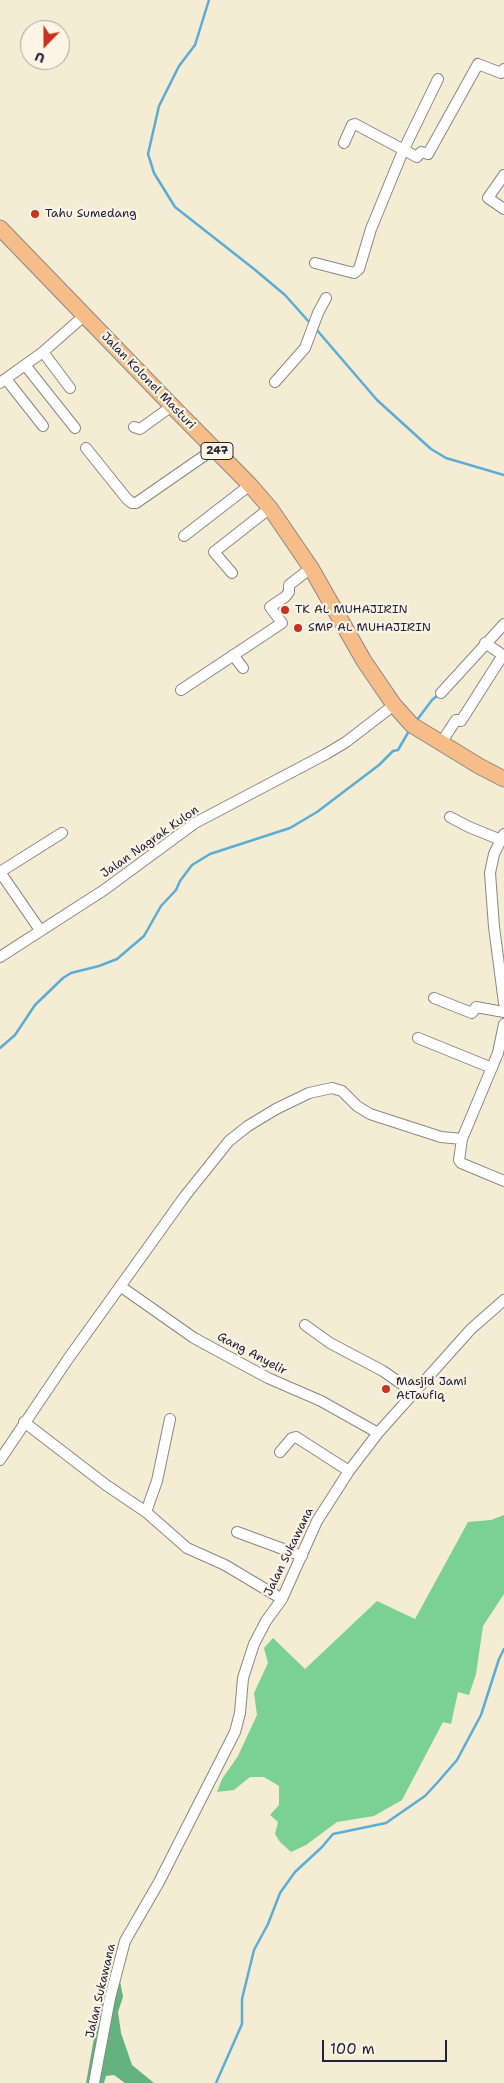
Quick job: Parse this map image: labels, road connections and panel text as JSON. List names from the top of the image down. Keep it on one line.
{"streets":{"main road":["Jalan Kolonel Masturi","247"],"street":["Jalan Nagrak Kulon","Gang Anyelir","Jalan Sukawana"]},"crossings":[["Jalan Kolonel Masturi","Jalan Nagrak Kulon"],["Gang Anyelir","Jalan Sukawana"]],"places":["Tahu Sumedang","TK AL MUHAJIRIN","SMP AL MUHAJIRIN","Masjid Jami AtTaufiq"],"scale_bar":"100 m","north":"bottom"}
